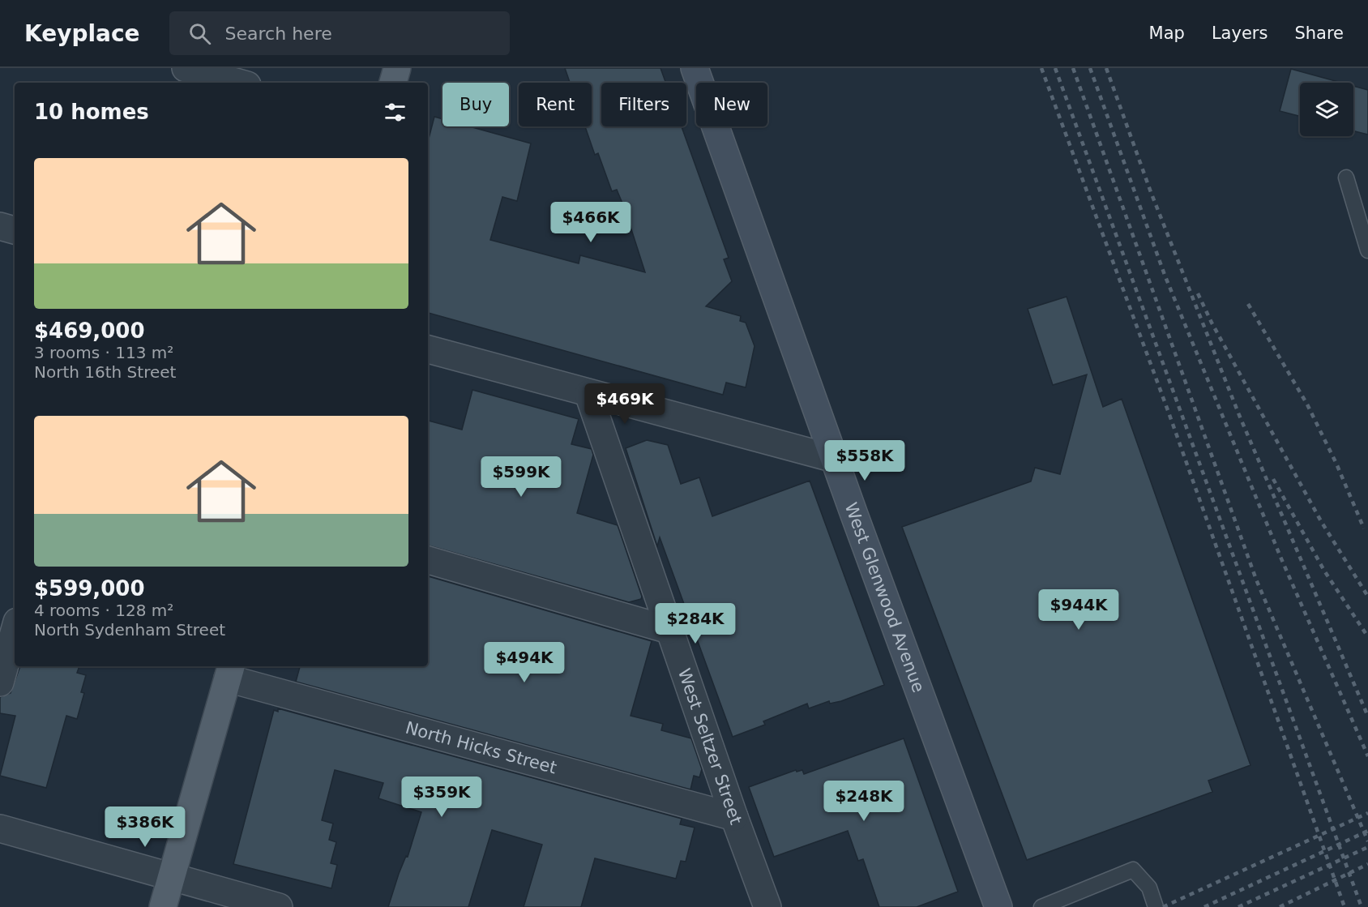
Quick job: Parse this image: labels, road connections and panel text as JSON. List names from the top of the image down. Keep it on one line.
{"streets":{"main road":["West Glenwood Avenue"],"street":["West Seltzer Street","North Hicks Street"]},"crossings":[["West Seltzer Street","North Hicks Street"]],"page":{"header":"Keyplace","search":"Search here","nav":["Map","Layers","Share"],"chip":["Buy","Rent","Filters","New"],"heading":"10 homes","list":[{"name":"$469,000","note":"3 rooms · 113 m² · North 16th Street"},{"name":"$599,000","note":"4 rooms · 128 m² · North Sydenham Street"}],"price":["$466K","$469K","$558K","$599K","$944K","$284K","$494K","$359K","$248K","$386K"]}}
